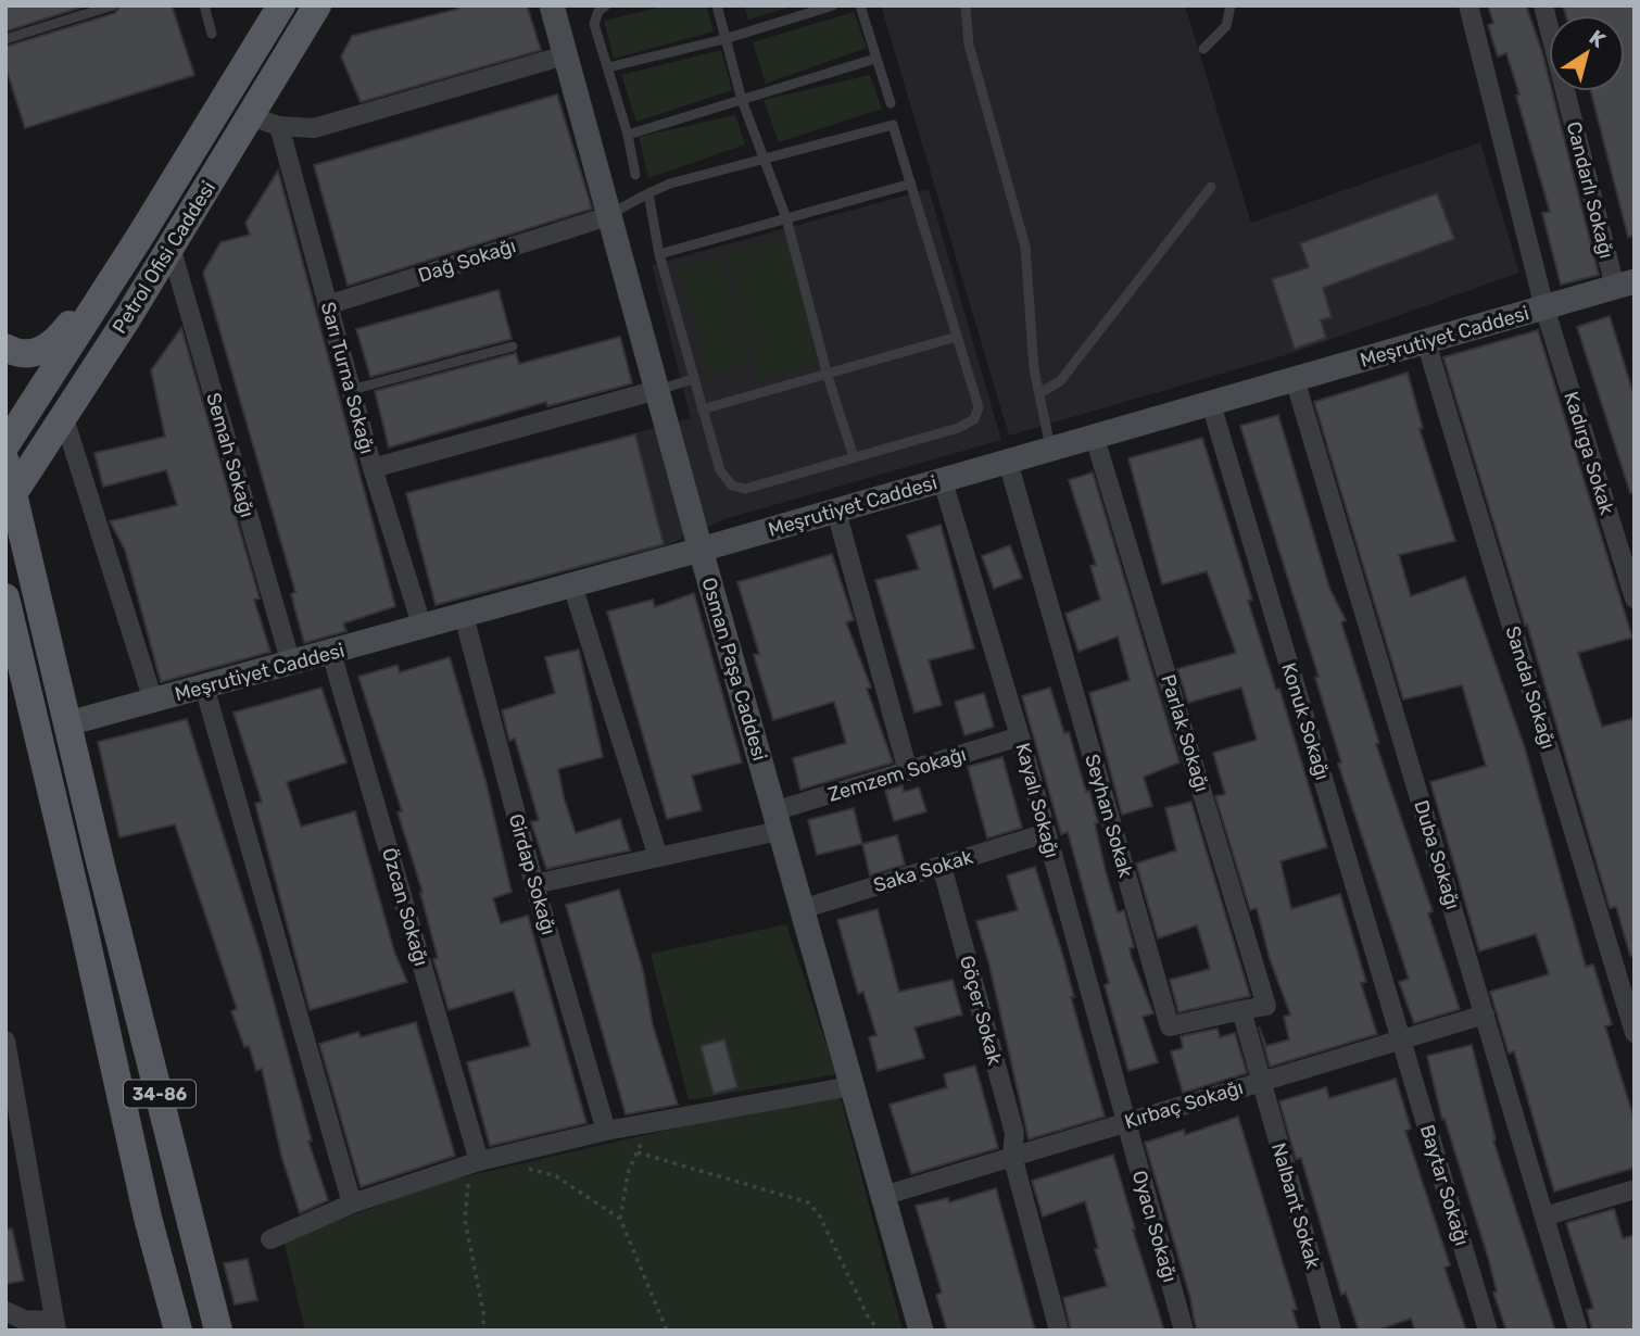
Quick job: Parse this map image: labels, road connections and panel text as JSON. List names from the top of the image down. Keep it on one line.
{"streets":{"main road":["Petrol Ofisi Caddesi","Meşrutiyet Caddesi","Osman Paşa Caddesi","34-86"],"street":["Candarlı Sokağı","Dağ Sokağı","Sarı Turna Sokağı","Kadırga Sokak","Semah Sokağı","Sandal Sokağı","Konuk Sokağı","Parlak Sokağı","Zemzem Sokağı","Kayalı Sokağı","Seyhan Sokak","Duba Sokağı","Saka Sokak","Girdap Sokağı","Özcan Sokağı","Göçer Sokak","Kırbaç Sokağı","Baytar Sokağı","Nalbant Sokak","Oyacı Sokağı"]},"crossings":[["Candarlı Sokağı","Meşrutiyet Caddesi"],["Petrol Ofisi Caddesi","Semah Sokağı"],["Petrol Ofisi Caddesi","34-86"],["Dağ Sokağı","Sarı Turna Sokağı"],["Dağ Sokağı","Osman Paşa Caddesi"],["Meşrutiyet Caddesi","Sarı Turna Sokağı"],["Meşrutiyet Caddesi","Kadırga Sokak"],["Meşrutiyet Caddesi","Semah Sokağı"],["Meşrutiyet Caddesi","Osman Paşa Caddesi"],["Meşrutiyet Caddesi","Sandal Sokağı"],["Meşrutiyet Caddesi","Konuk Sokağı"],["Meşrutiyet Caddesi","Parlak Sokağı"],["Meşrutiyet Caddesi","Kayalı Sokağı"],["Meşrutiyet Caddesi","Seyhan Sokak"],["Meşrutiyet Caddesi","Duba Sokağı"],["Meşrutiyet Caddesi","Girdap Sokağı"],["Meşrutiyet Caddesi","Özcan Sokağı"],["Meşrutiyet Caddesi","34-86"],["Osman Paşa Caddesi","Zemzem Sokağı"],["Osman Paşa Caddesi","Saka Sokak"],["Osman Paşa Caddesi","Kırbaç Sokağı"],["Konuk Sokağı","Kırbaç Sokağı"],["Konuk Sokağı","Baytar Sokağı"],["Parlak Sokağı","Seyhan Sokak"],["Zemzem Sokağı","Kayalı Sokağı"],["Zemzem Sokağı","Girdap Sokağı"],["Kayalı Sokağı","Saka Sokak"],["Kayalı Sokağı","Kırbaç Sokağı"],["Kayalı Sokağı","Oyacı Sokağı"],["Duba Sokağı","Kırbaç Sokağı"],["Saka Sokak","Göçer Sokak"],["Göçer Sokak","Kırbaç Sokağı"],["Kırbaç Sokağı","Baytar Sokağı"],["Kırbaç Sokağı","Nalbant Sokak"],["Kırbaç Sokağı","Oyacı Sokağı"]],"north":"top right"}
